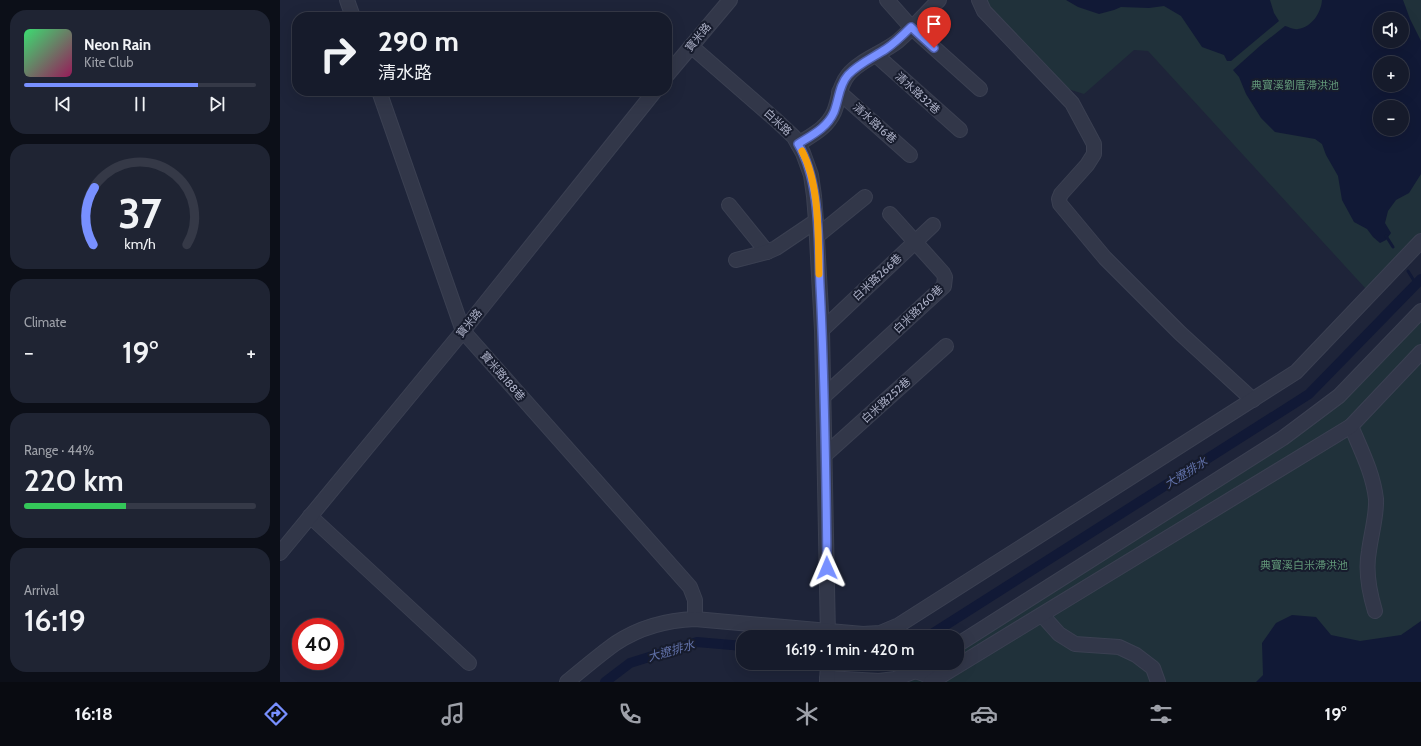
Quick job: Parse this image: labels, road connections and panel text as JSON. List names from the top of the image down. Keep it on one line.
{"streets":{"street":["寶米路","清水路32巷","白米路","清水路16巷","白米路266巷","白米路260巷","寶米路188巷","白米路252巷"]},"crossings":[["寶米路","白米路"],["寶米路","寶米路188巷"],["白米路","白米路266巷"],["白米路","白米路260巷"],["白米路","白米路252巷"],["白米路266巷","白米路260巷"]],"water":["大遼排水"],"parks":["典寶溪劉厝滯洪池","典寶溪白米滯洪池"],"page":{"map_buttons":["+","−"],"turn":["290 m","清水路"],"song":["Neon Rain","Kite Club"],"tile":["Climate",["Range · 44%","220 km"],["Arrival","16:19"]],"heat":["−","19°","+"],"limit":"40","trip":"16:19 · 1 min · 420 m","tabs":["16:18","19°"],"gauge":["37","km/h"]}}
